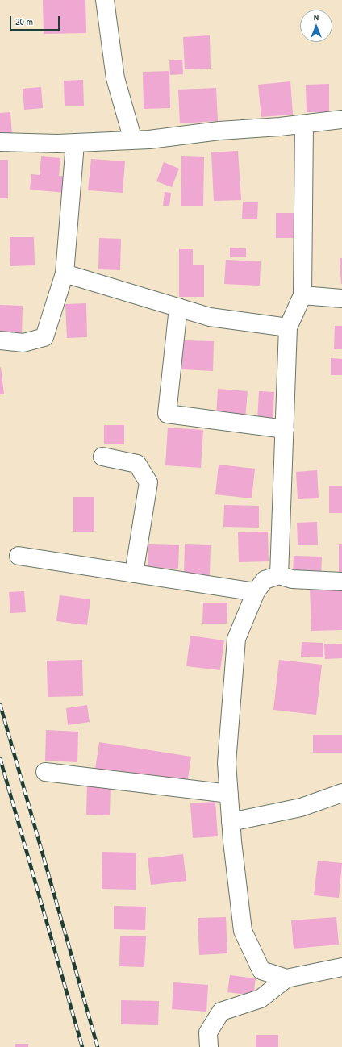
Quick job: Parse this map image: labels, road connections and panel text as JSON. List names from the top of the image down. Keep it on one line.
{"scale_bar":"20 m","north":"top"}
